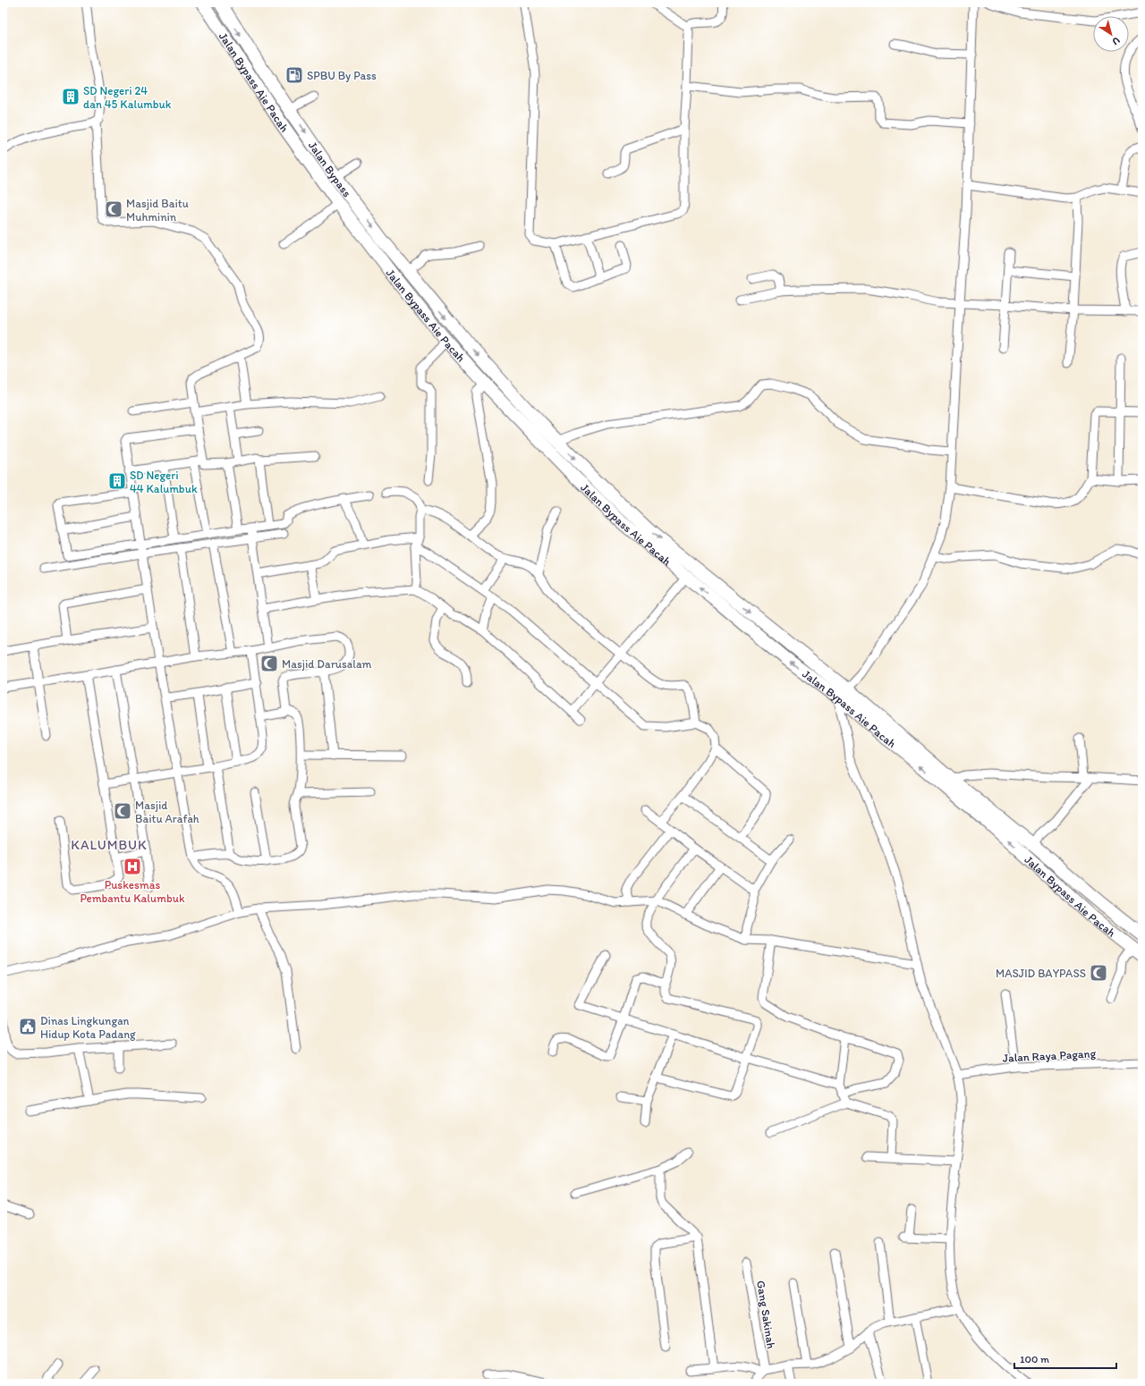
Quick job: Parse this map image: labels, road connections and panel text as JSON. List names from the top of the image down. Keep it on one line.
{"streets":{"highway":["Jalan Bypass Aie Pacah","Jalan Bypass"],"street":["Jalan Raya Pagang","Gang Sakinah"]},"crossings":[["Jalan Bypass Aie Pacah","Jalan Bypass"]],"one_way":["Jalan Bypass"],"districts":["KALUMBUK"],"places":{"fuel station":["SPBU By Pass"],"building":["SD Negeri 24 dan 45 Kalumbuk","SD Negeri 44 Kalumbuk"],"mosque":["Masjid Baitu Muhminin","Masjid Darusalam","Masjid Baitu Arafah","MASJID BAYPASS"],"hospital":["Puskesmas Pembantu Kalumbuk"],"public building":["Dinas Lingkungan Hidup Kota Padang"]},"scale_bar":"100 m","north":"bottom right"}
